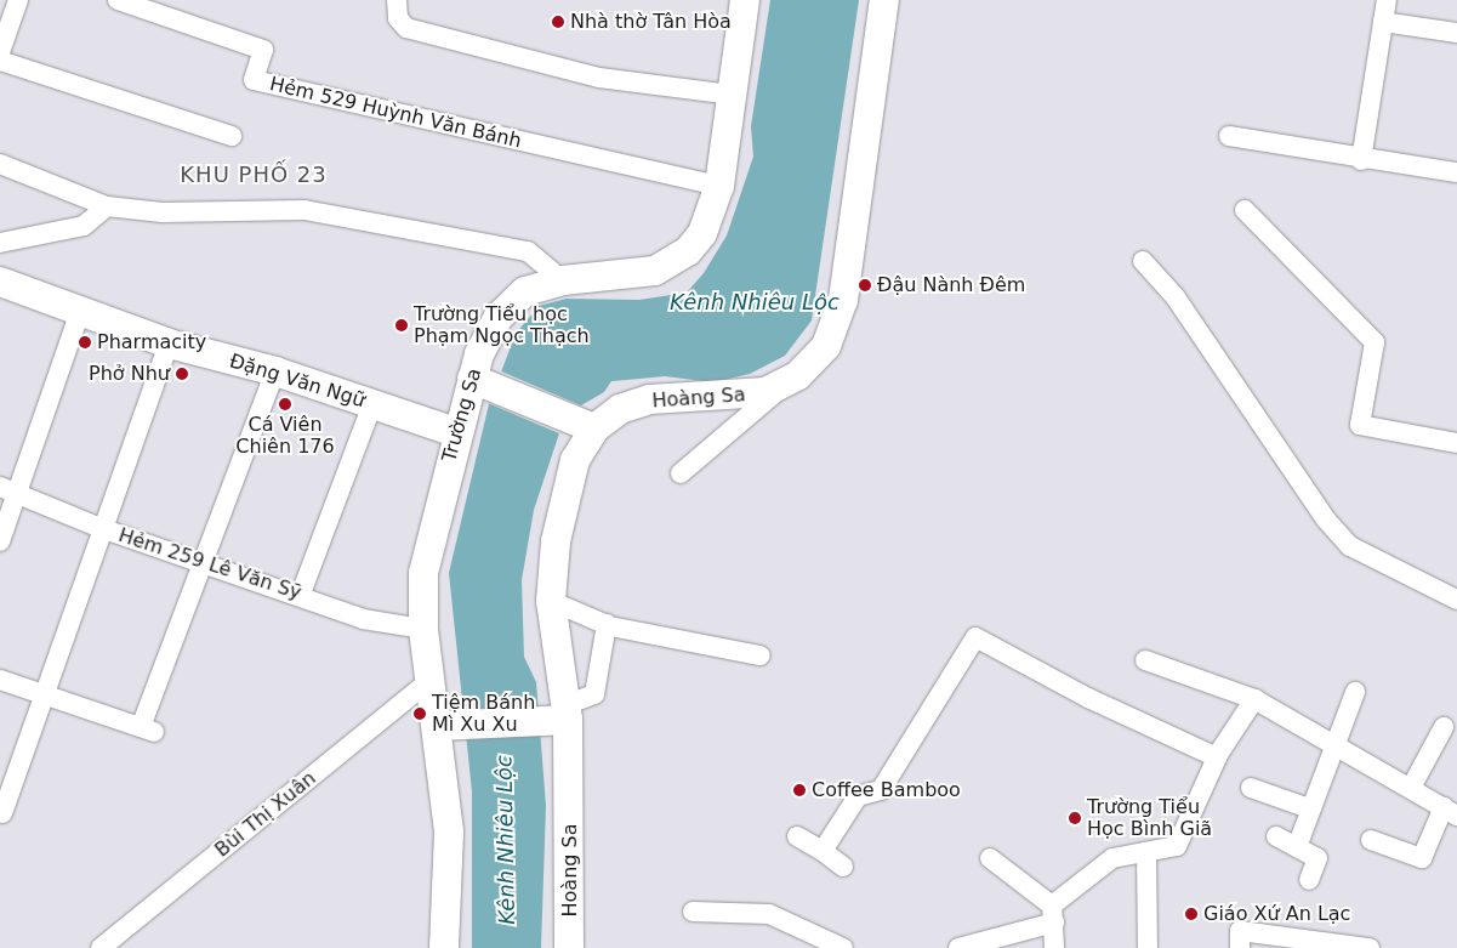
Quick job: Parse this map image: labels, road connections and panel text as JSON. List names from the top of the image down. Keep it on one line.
{"streets":{"street":["Hẻm 529 Huỳnh Văn Bánh","Đặng Văn Ngữ","Hoàng Sa","Trường Sa","Hẻm 259 Lê Văn Sỹ","Bùi Thị Xuân"]},"crossings":[["Hẻm 529 Huỳnh Văn Bánh","Trường Sa"],["Đặng Văn Ngữ","Trường Sa"],["Trường Sa","Hẻm 259 Lê Văn Sỹ"],["Trường Sa","Bùi Thị Xuân"]],"districts":["KHU PHỐ 23"],"water":["Kênh Nhiêu Lộc"],"places":["Nhà thờ Tân Hòa","Đậu Nành Đêm","Trường Tiểu học Phạm Ngọc Thạch","Pharmacity","Phở Như","Cá Viên Chiên 176","Tiệm Bánh Mì Xu Xu","Coffee Bamboo","Trường Tiểu Học Bình Giã","Giáo Xứ An Lạc"]}
